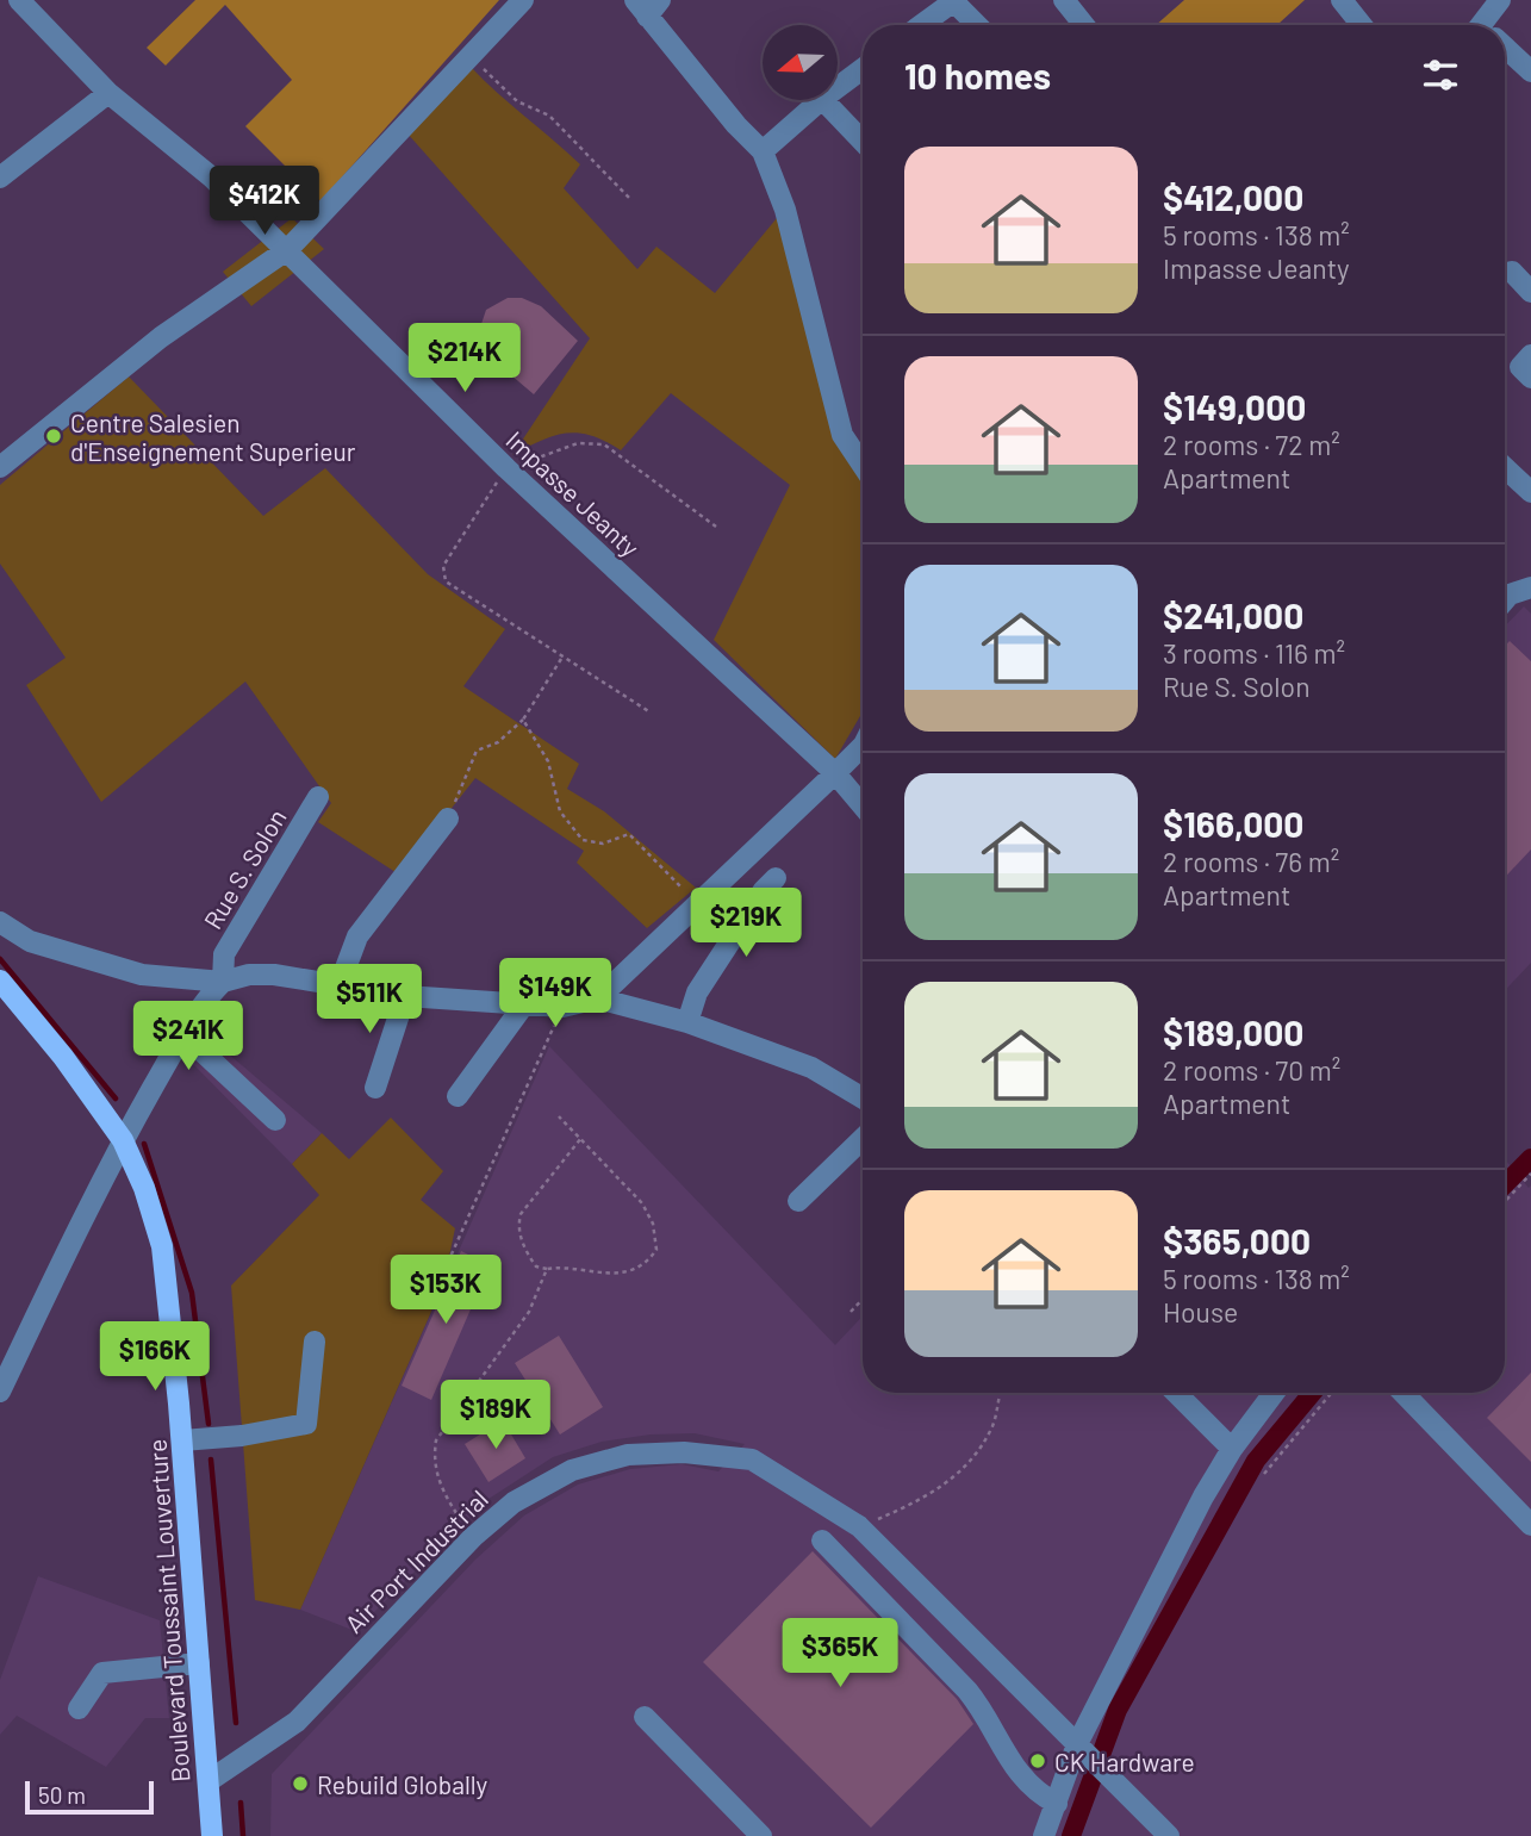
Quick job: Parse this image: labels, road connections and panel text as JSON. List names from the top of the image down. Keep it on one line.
{"streets":{"main road":["Boulevard Toussaint Louverture"],"street":["Impasse Jeanty","Rue S. Solon","Air Port Industrial"]},"crossings":[["Rue S. Solon","Boulevard Toussaint Louverture"],["Air Port Industrial","Boulevard Toussaint Louverture"]],"places":["Centre Salesien d'Enseignement Superieur","CK Hardware","Rebuild Globally"],"scale_bar":"50 m","north":"left","page":{"heading":"10 homes","list":[{"name":"$412,000","note":"5 rooms · 138 m² · Impasse Jeanty"},{"name":"$149,000","note":"2 rooms · 72 m² · Apartment"},{"name":"$241,000","note":"3 rooms · 116 m² · Rue S. Solon"},{"name":"$166,000","note":"2 rooms · 76 m² · Apartment"},{"name":"$189,000","note":"2 rooms · 70 m² · Apartment"},{"name":"$365,000","note":"5 rooms · 138 m² · House"}],"price":["$412K","$214K","$219K","$149K","$511K","$241K","$153K","$166K","$189K","$365K"],"scale":"50 m"}}
